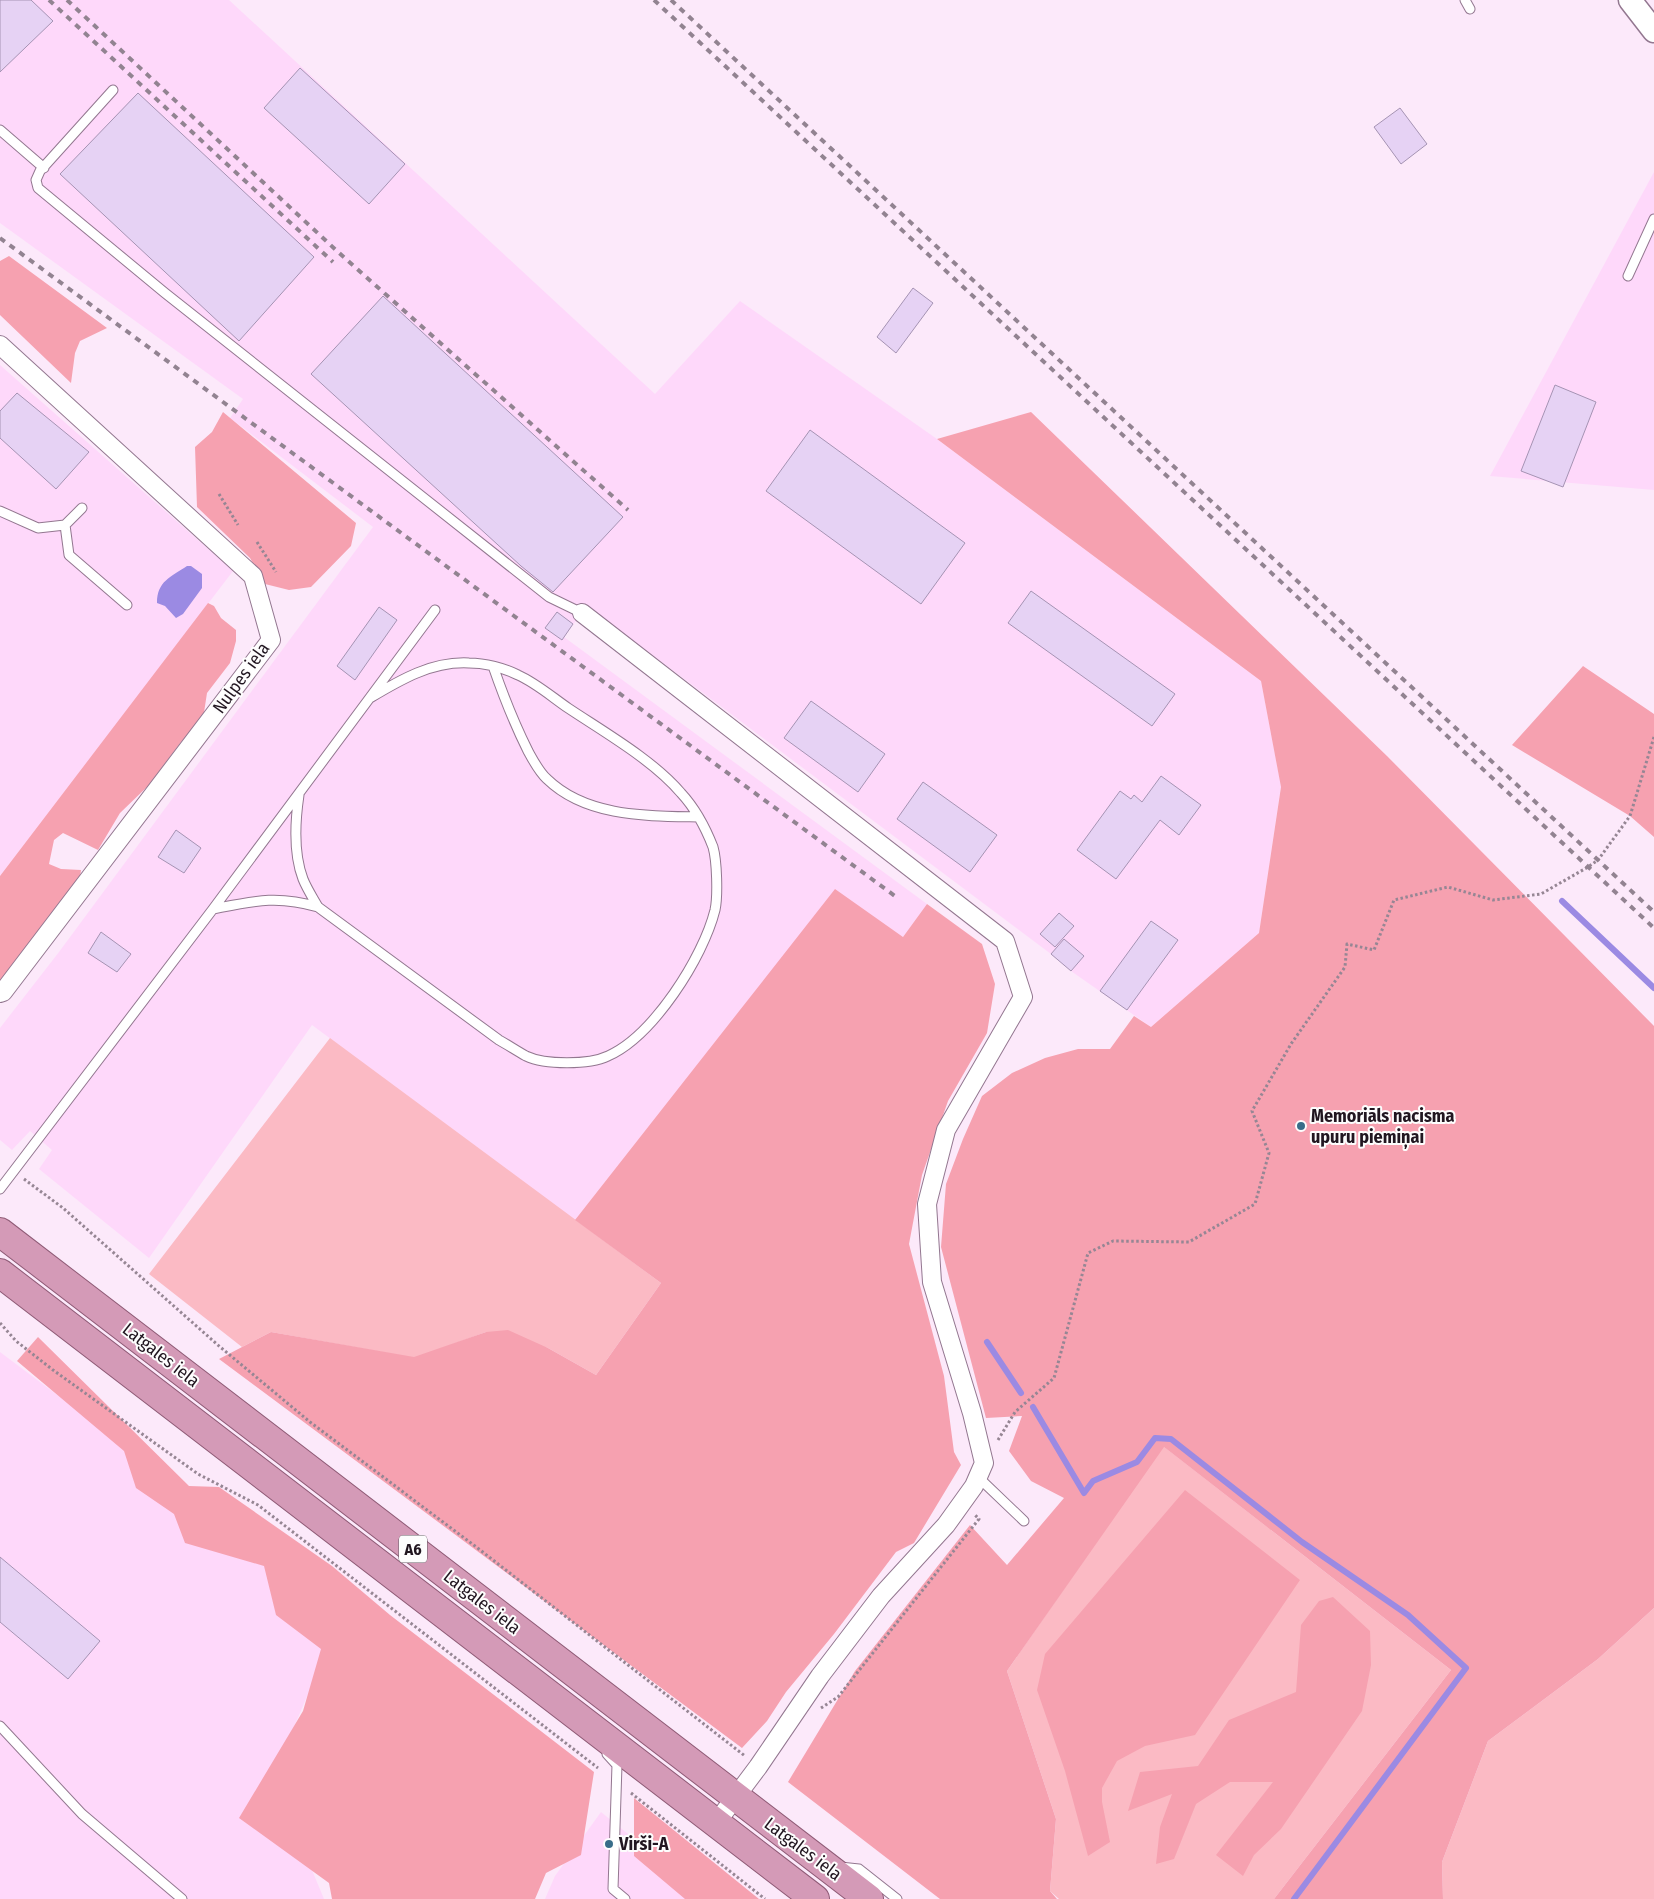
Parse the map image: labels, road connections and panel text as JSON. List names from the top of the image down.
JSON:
{
  "streets": {
    "highway": ["Latgales iela", "A6"],
    "street": ["Nulpes iela"]
  },
  "places": ["Memoriāls nacisma upuru piemiņai", "Virši-A"]
}
